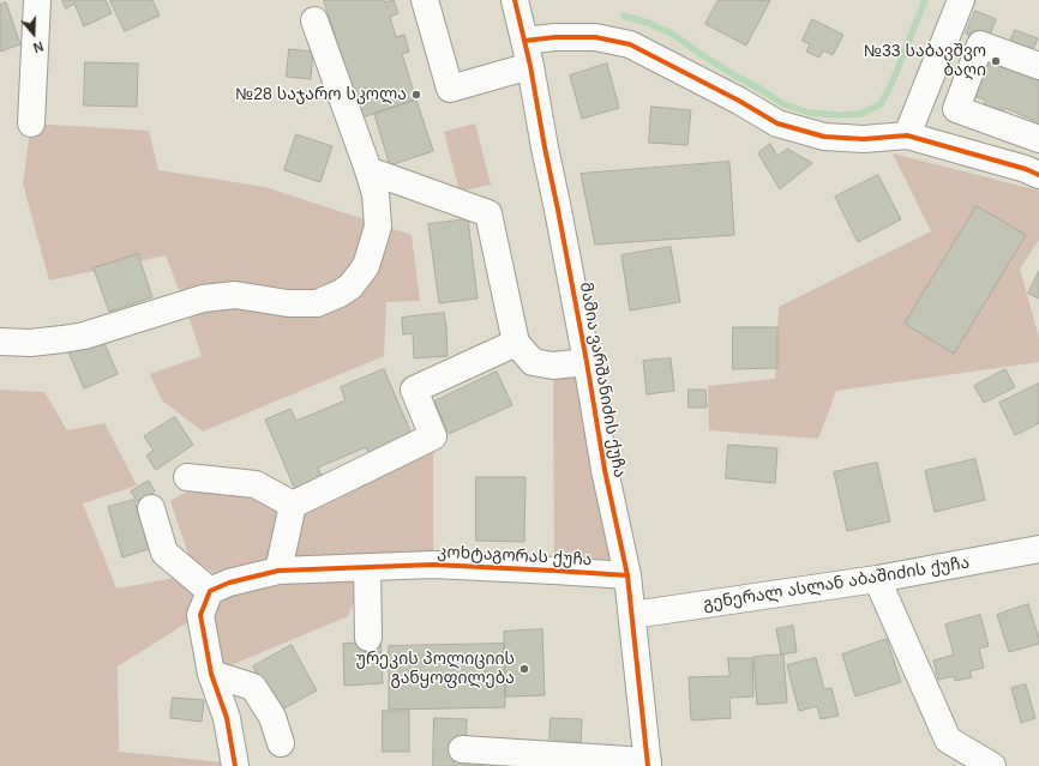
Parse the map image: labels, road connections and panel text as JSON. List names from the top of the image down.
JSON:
{
  "streets": {
    "street": ["მამია ვარშანიძის ქუჩა", "კოხტაგორას ქუჩა", "გენერალ ასლან აბაშიძის ქუჩა"]
  },
  "crossings": [
    ["მამია ვარშანიძის ქუჩა", "კოხტაგორას ქუჩა"],
    ["მამია ვარშანიძის ქუჩა", "გენერალ ასლან აბაშიძის ქუჩა"]
  ],
  "places": ["№33 საბავშვო ბაღი", "№28 საჯარო სკოლა", "ურეკის პოლიციის განყოფილება"],
  "north": "bottom"
}
